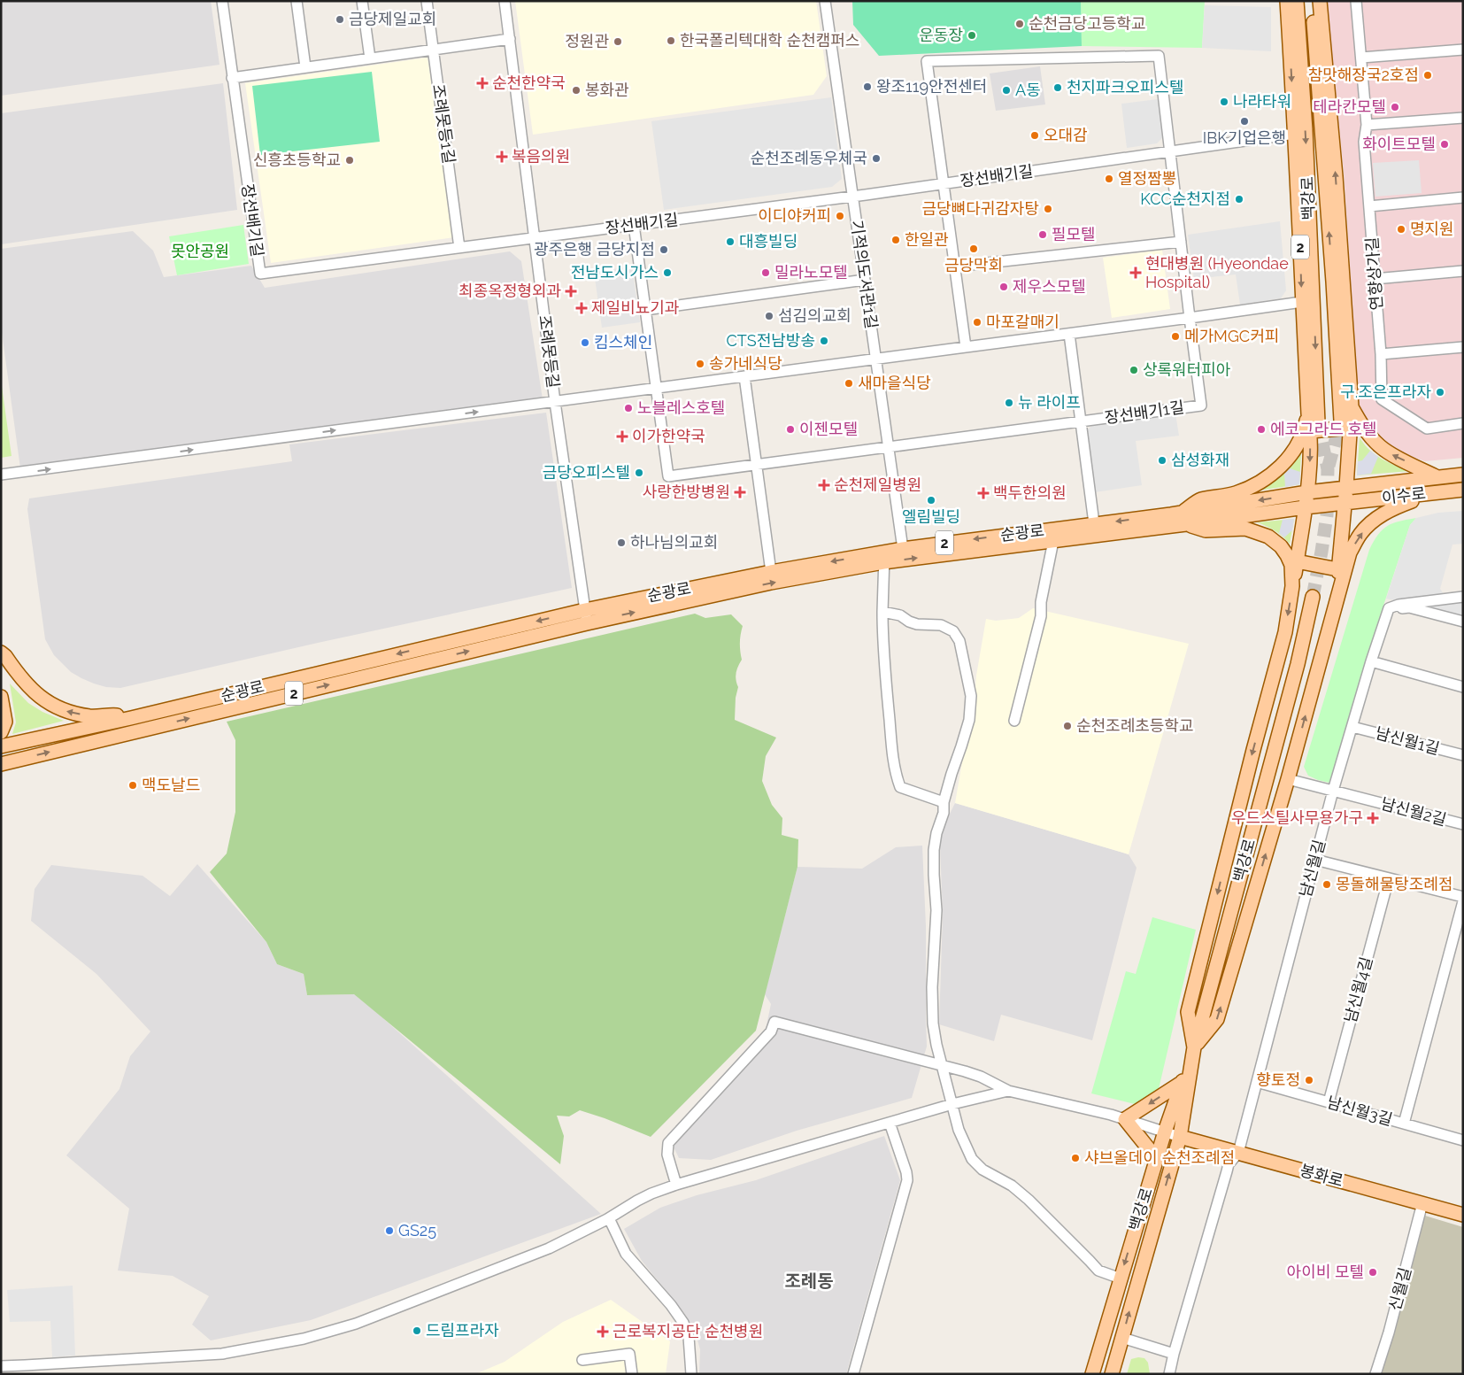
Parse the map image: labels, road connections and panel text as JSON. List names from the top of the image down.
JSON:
{
  "streets": {
    "main road": [
      "백강로",
      "2",
      "이수로",
      "순광로",
      "봉화로"
    ],
    "street": [
      "조례못등1길",
      "장선배기길",
      "연향상가길",
      "기적의도서관1길",
      "조례못등길",
      "장선배기1길",
      "남신월1길",
      "남신월2길",
      "남신월길",
      "남신월4길",
      "남신월3길",
      "신월길"
    ]
  },
  "crossings": [
    ["조례못등1길", "장선배기길"],
    ["장선배기길", "2"],
    ["장선배기길", "기적의도서관1길"],
    ["장선배기길", "조례못등길"],
    ["백강로", "2"],
    ["백강로", "봉화로"],
    ["2", "순광로"],
    ["기적의도서관1길", "장선배기1길"],
    ["기적의도서관1길", "순광로"],
    ["조례못등길", "순광로"],
    ["이수로", "순광로"],
    ["남신월1길", "남신월길"],
    ["남신월2길", "남신월길"],
    ["남신월길", "남신월3길"],
    ["남신월길", "봉화로"],
    ["남신월4길", "남신월3길"],
    ["봉화로", "신월길"]
  ],
  "districts": ["조례동"],
  "parks": ["못안공원"],
  "places": {
    "other": [
      "금당제일교회",
      "순천금당고등학교",
      "운동장",
      "한국폴리텍대학 순천캠퍼스",
      "정원관",
      "참맛해장국2호점",
      "왕조119안전센터",
      "천지파크오피스텔",
      "봉화관",
      "A동",
      "나라타워",
      "테라칸모텔",
      "IBK기업은행",
      "오대감",
      "화이트모텔",
      "순천조례동우체국",
      "신흥초등학교",
      "열정짬뽕",
      "KCC순천지점",
      "금당뼈다귀감자탕",
      "이디야커피",
      "명지원",
      "필모텔",
      "한일관",
      "대흥빌딩",
      "금당막회",
      "광주은행 금당지점",
      "전남도시가스",
      "밀라노모텔",
      "제우스모텔",
      "섬김의교회",
      "마포갈매기",
      "메가MGC커피",
      "CTS전남방송",
      "킴스체인",
      "송가네식당",
      "상록워터피아",
      "새마을식당",
      "구.조은프라자",
      "뉴 라이프",
      "노블레스호텔",
      "이젠모텔",
      "에코그라드 호텔",
      "삼성화재",
      "금당오피스텔",
      "엘림빌딩",
      "하나님의교회",
      "순천조례초등학교",
      "맥도날드",
      "몽돌해물탕조례점",
      "향토정",
      "샤브올데이 순천조례점",
      "GS25",
      "아이비 모텔",
      "드림프라자"
    ],
    "health": [
      "순천한약국",
      "복음의원",
      "현대병원 (Hyeondae Hospital)",
      "최종옥정형외과",
      "제일비뇨기과",
      "이가한약국",
      "순천제일병원",
      "사랑한방병원",
      "백두한의원",
      "우드스틸사무용가구",
      "근로복지공단 순천병원"
    ]
  }
}
